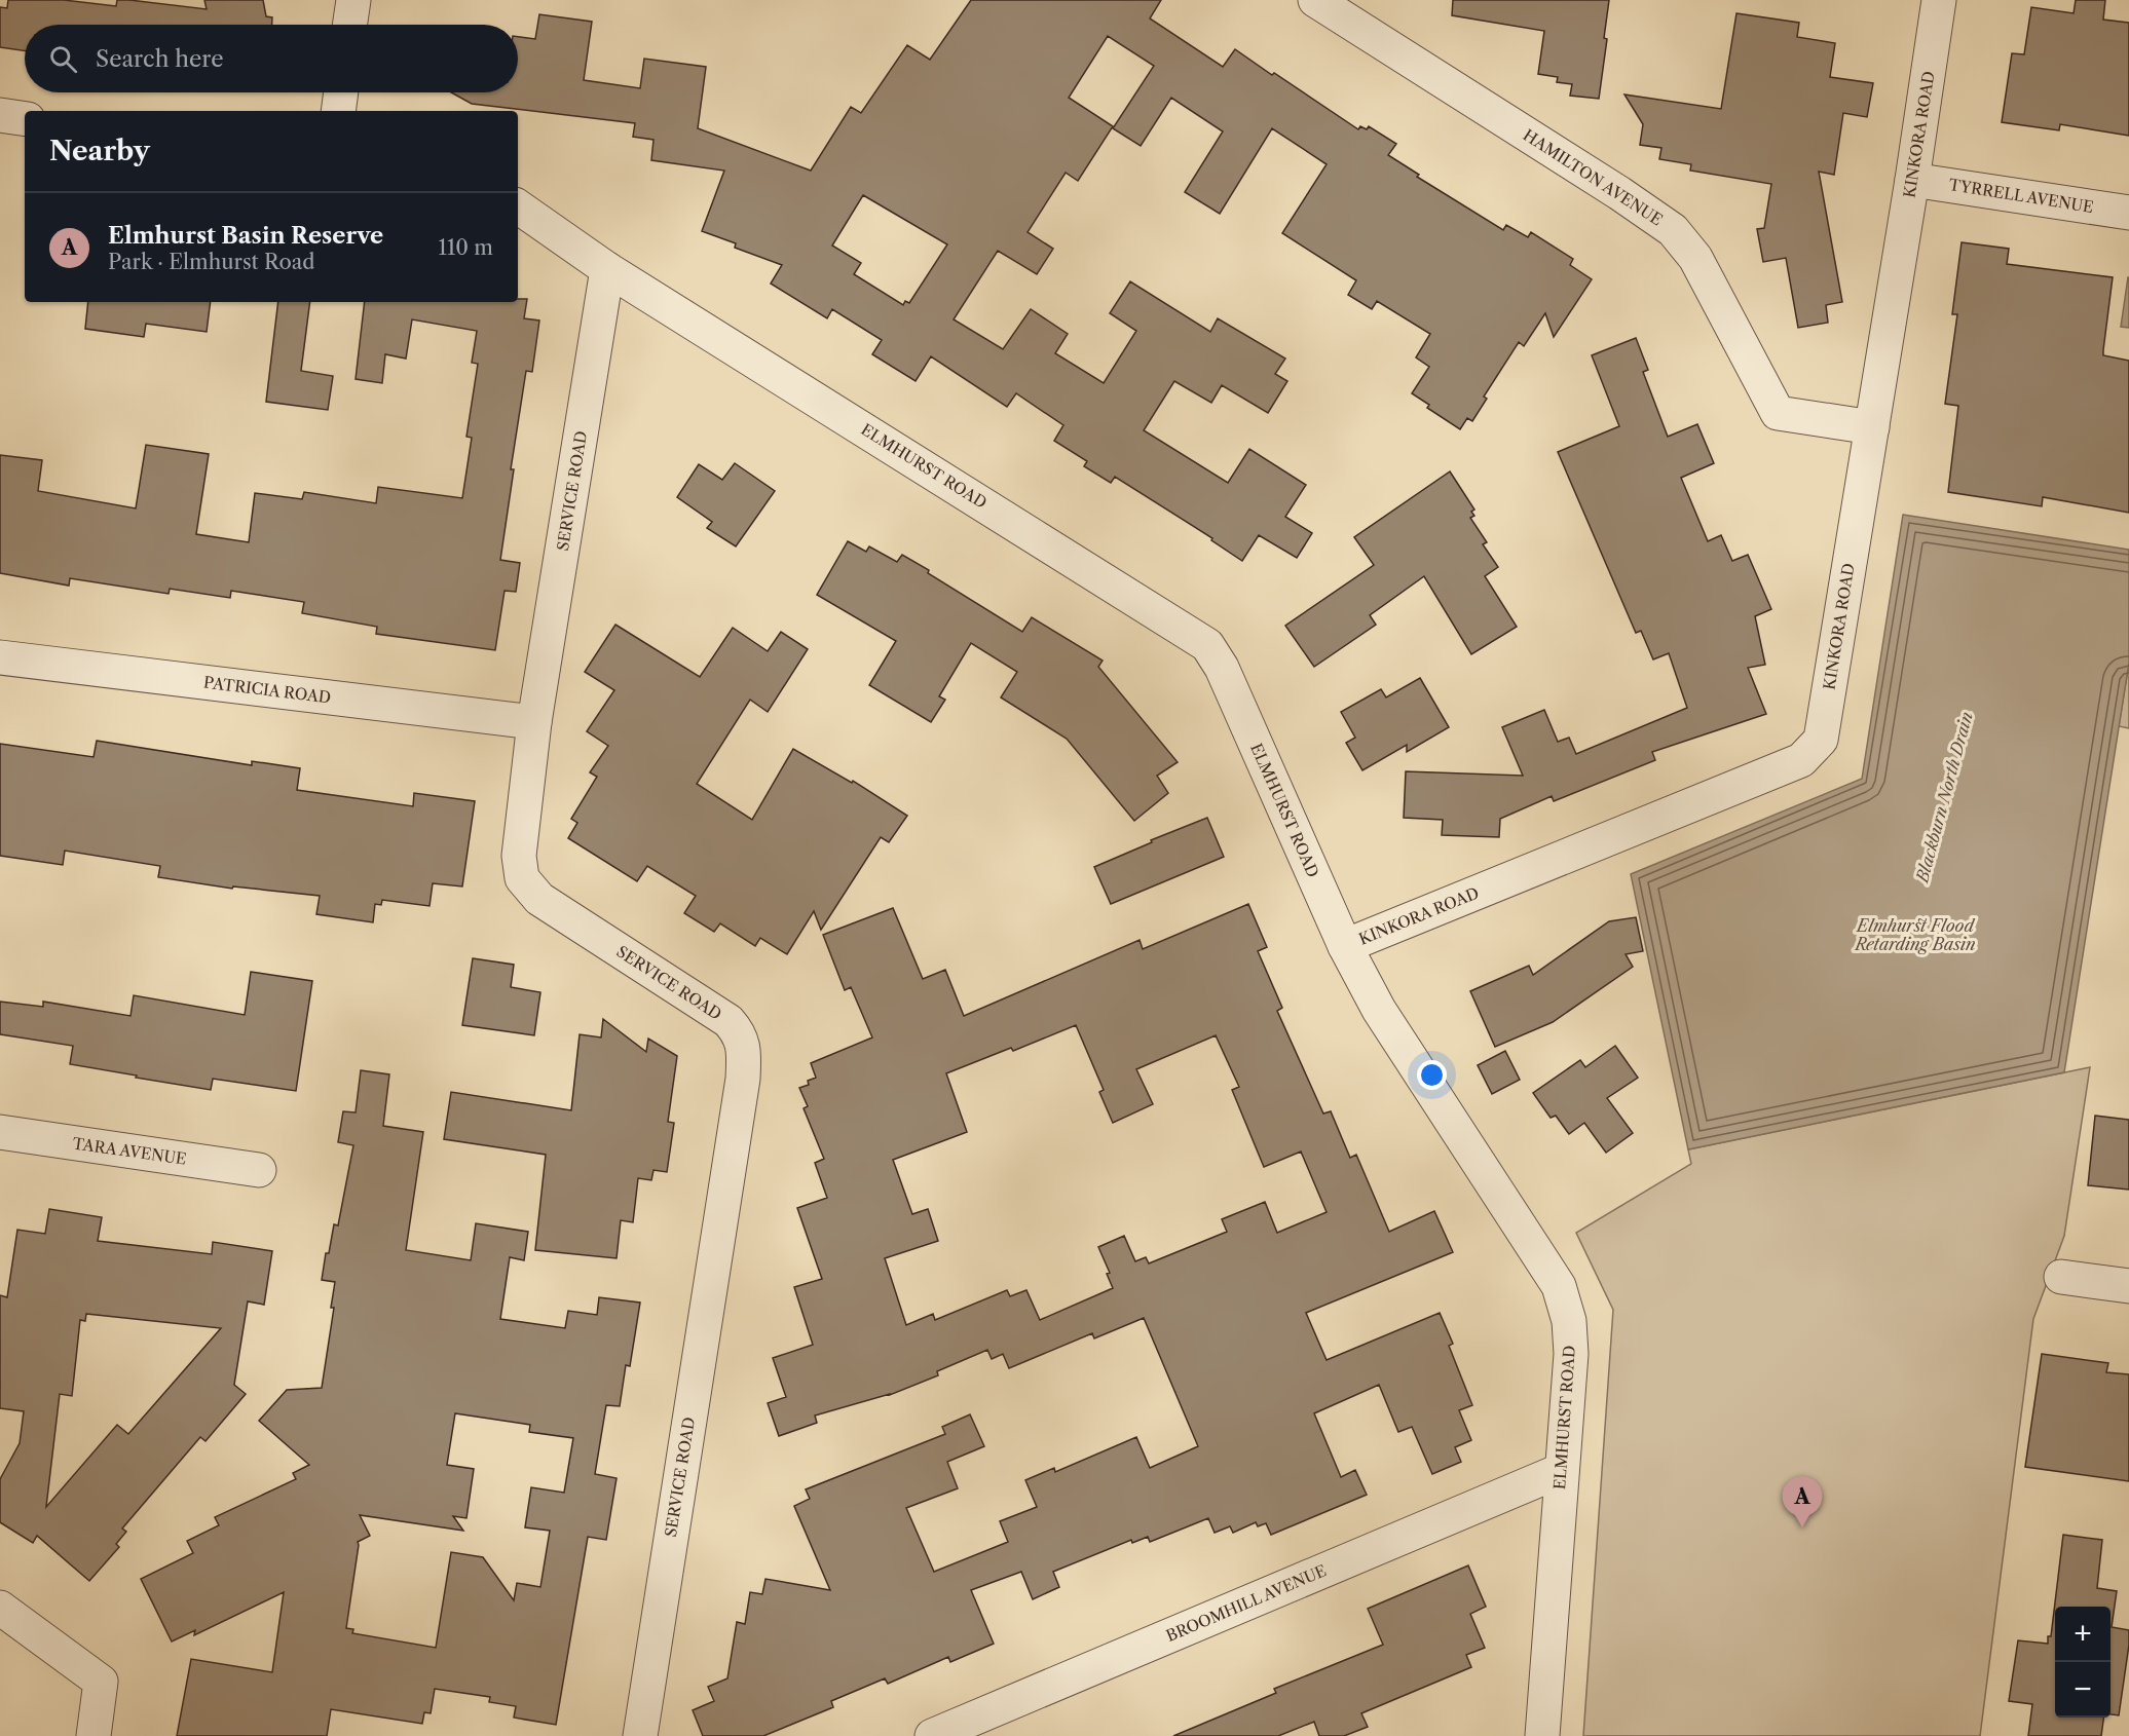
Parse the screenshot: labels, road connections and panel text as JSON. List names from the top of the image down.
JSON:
{
  "streets": {
    "street": [
      "KINKORA ROAD",
      "HAMILTON AVENUE",
      "TYRRELL AVENUE",
      "ELMHURST ROAD",
      "SERVICE ROAD",
      "PATRICIA ROAD",
      "TARA AVENUE",
      "BROOMHILL AVENUE"
    ]
  },
  "crossings": [
    ["KINKORA ROAD", "HAMILTON AVENUE"],
    ["KINKORA ROAD", "TYRRELL AVENUE"],
    ["KINKORA ROAD", "ELMHURST ROAD"],
    ["ELMHURST ROAD", "SERVICE ROAD"],
    ["ELMHURST ROAD", "BROOMHILL AVENUE"],
    ["SERVICE ROAD", "PATRICIA ROAD"]
  ],
  "water": ["Blackburn North Drain", "Elmhurst Flood Retarding Basin"],
  "page": {
    "search": "Search here",
    "heading": "Nearby",
    "list": [
      {
        "mark": "A",
        "name": "Elmhurst Basin Reserve",
        "note": "Park · Elmhurst Road",
        "value": "110 m"
      }
    ],
    "pins": "A",
    "map_buttons": ["+", "−"]
  }
}
